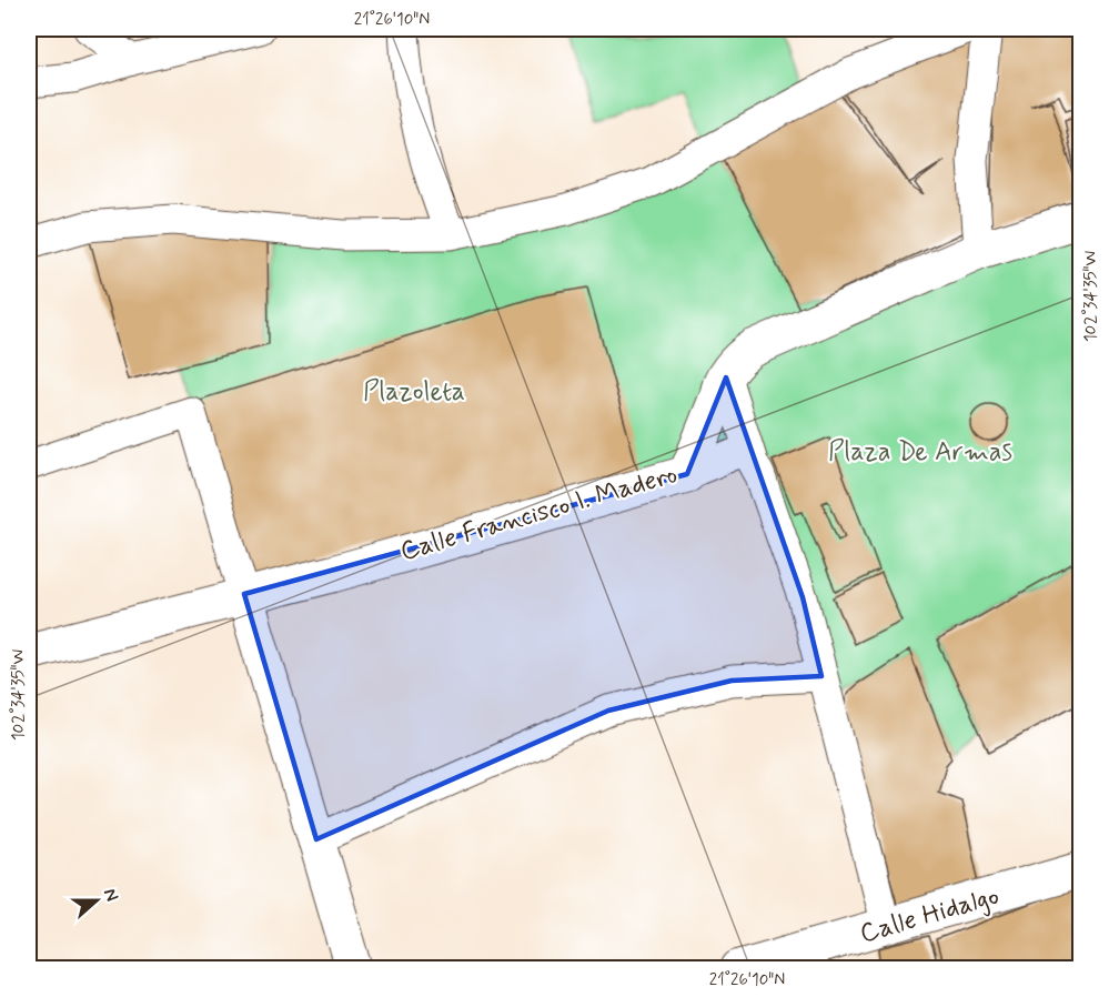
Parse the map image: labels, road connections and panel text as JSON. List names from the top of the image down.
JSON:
{
  "streets": {
    "main road": ["Calle Francisco I. Madero", "Calle Hidalgo"]
  },
  "parks": ["Plazoleta", "Plaza De Armas"],
  "north": "right",
  "coordinates": ["21°26'10\"N", "102°34'35\"W"]
}
